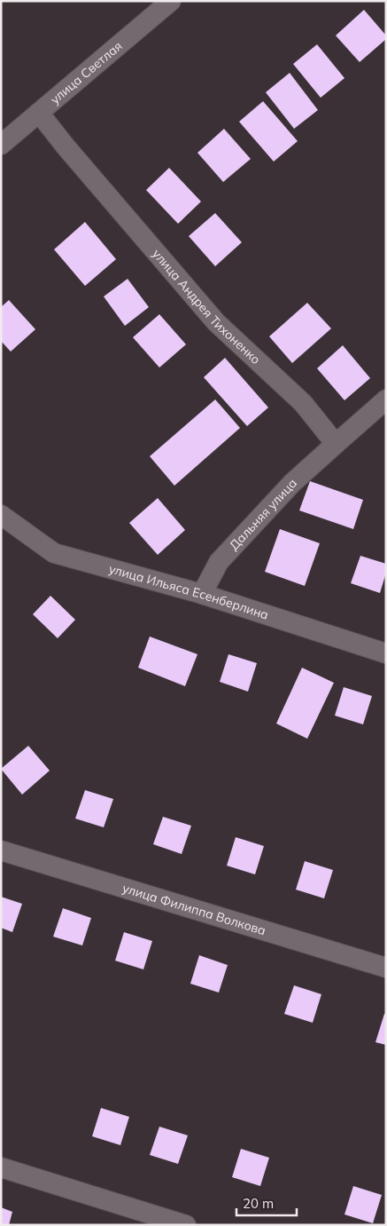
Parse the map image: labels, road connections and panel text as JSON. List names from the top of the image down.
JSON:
{
  "streets": {
    "street": [
      "улица Светлая",
      "улица Андрея Тихоненко",
      "Дальняя улица",
      "улица Ильяса Есенберлина",
      "улица Филиппа Волкова"
    ]
  },
  "crossings": [
    ["улица Светлая", "улица Андрея Тихоненко"],
    ["улица Андрея Тихоненко", "Дальняя улица"],
    ["Дальняя улица", "улица Ильяса Есенберлина"]
  ],
  "scale_bar": "20 m"
}
